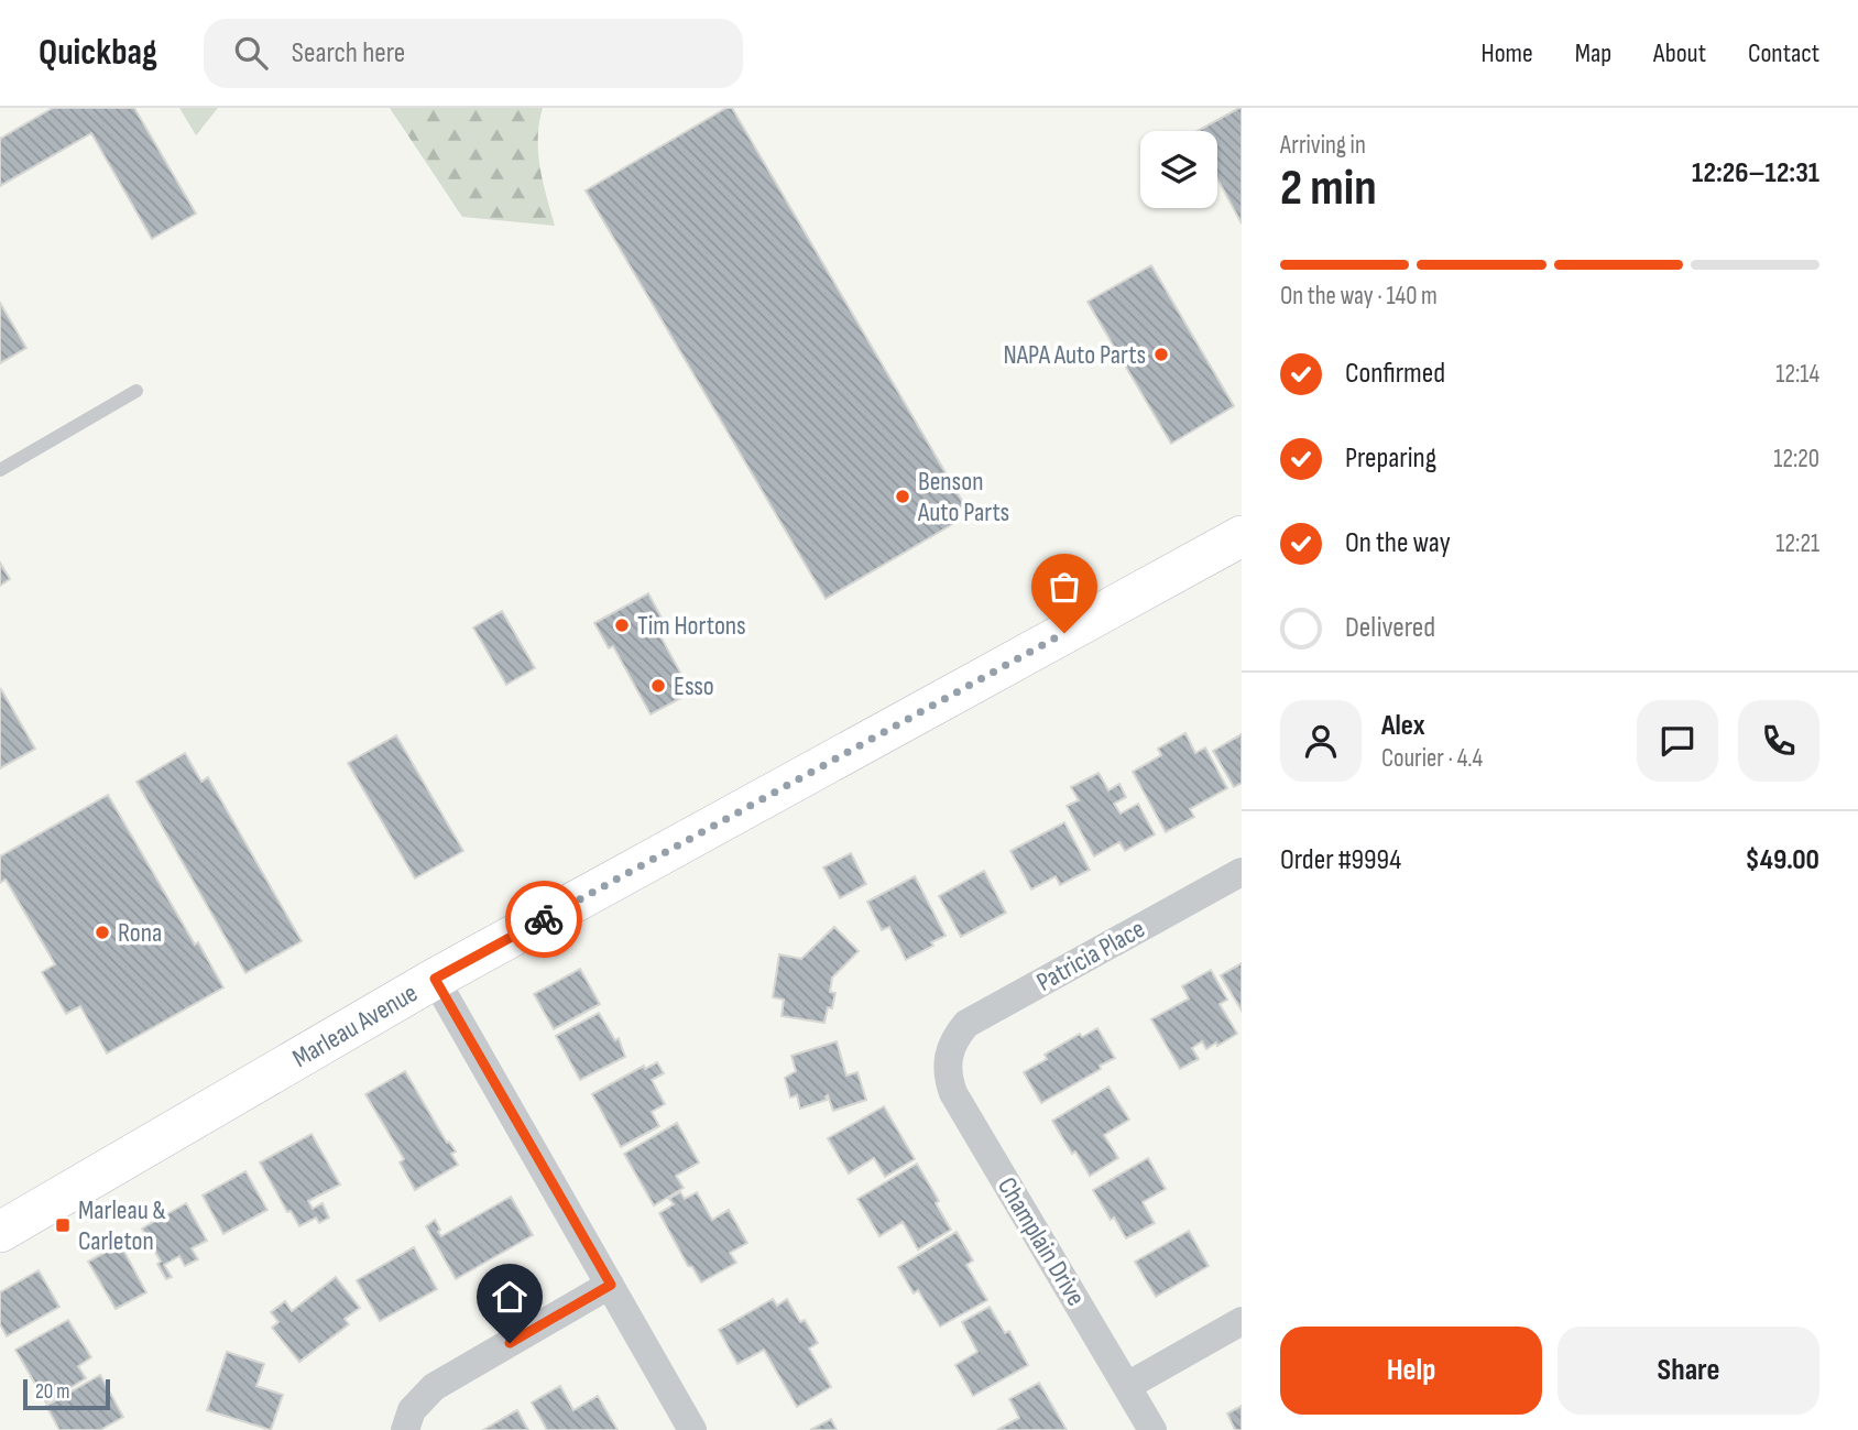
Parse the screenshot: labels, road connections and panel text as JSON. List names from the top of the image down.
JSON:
{
  "streets": {
    "main road": ["Marleau Avenue"],
    "street": ["Patricia Place", "Champlain Drive"]
  },
  "crossings": [
    ["Patricia Place", "Champlain Drive"]
  ],
  "places": {
    "other": [
      "NAPA Auto Parts",
      "Benson Auto Parts",
      "Tim Hortons",
      "Esso",
      "Rona"
    ],
    "transit": ["Marleau & Carleton"]
  },
  "scale_bar": "20 m",
  "page": {
    "header": "Quickbag",
    "search": "Search here",
    "nav": [
      "Home",
      "Map",
      "About",
      "Contact"
    ],
    "heading": ["2 min", "Arriving in", "12:26–12:31"],
    "panel": [
      "Alex",
      "Courier · 4.4",
      "Order #9994",
      "$49.00"
    ],
    "bar": "On the way · 140 m",
    "list": [
      ["Confirmed", "12:14"],
      ["Preparing", "12:20"],
      ["On the way", "12:21"],
      "Delivered"
    ],
    "buttons": ["Help", "Share"],
    "scale": "20 m"
  }
}
